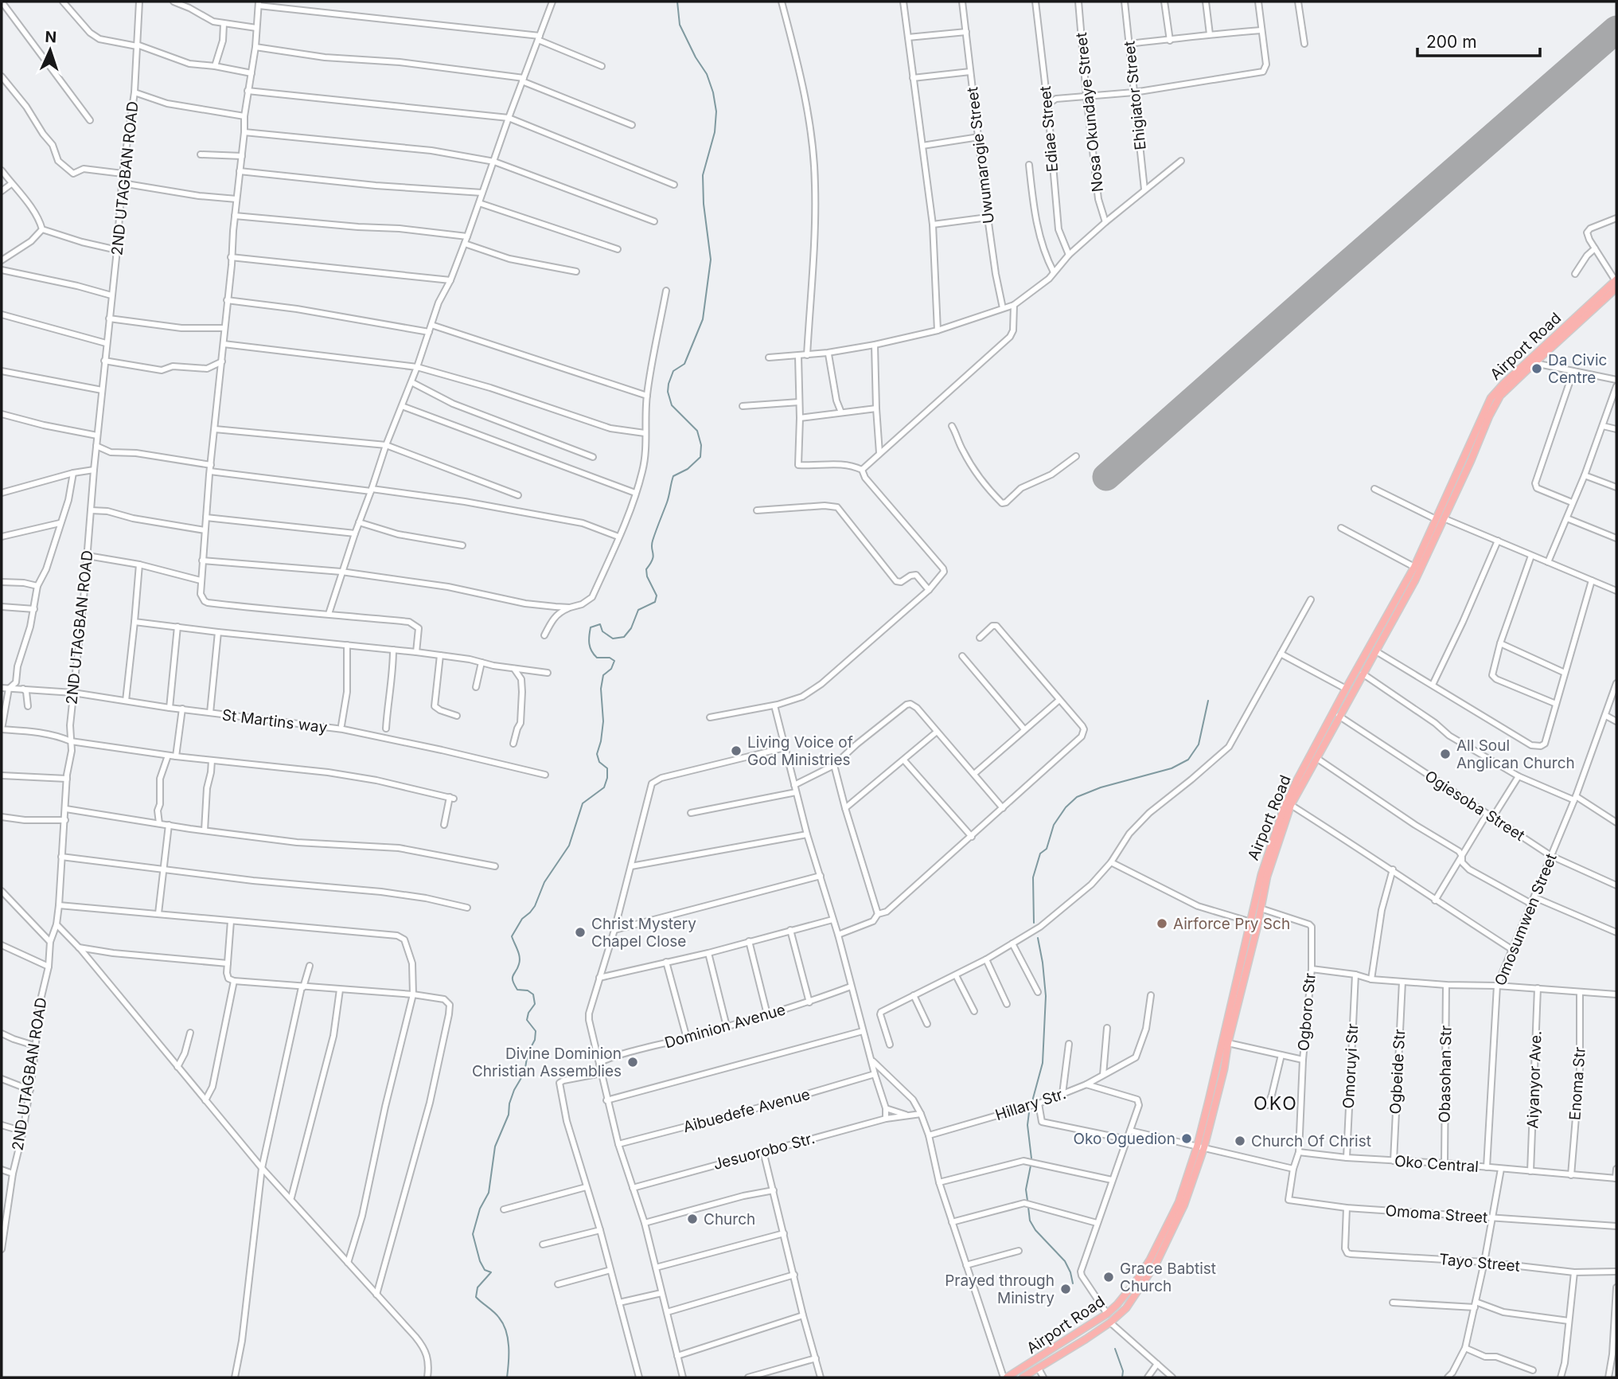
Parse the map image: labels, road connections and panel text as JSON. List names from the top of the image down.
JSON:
{
  "streets": {
    "main road": ["Airport Road"],
    "street": [
      "Ehigiator Street",
      "Nosa Okundaye Street",
      "Ediae Street",
      "Uwumarogie Street",
      "2ND UTAGBAN ROAD",
      "St Martins way",
      "Ogiesoba Street",
      "Omosumwen Street",
      "Ogboro Str",
      "Dominion Avenue",
      "Omoruyi Str",
      "Ogbeide Str",
      "Obasohan Str",
      "Aiyanyor Ave.",
      "Enoma Str",
      "Hillary Str.",
      "Aibuedefe Avenue",
      "Jesuorobo Str.",
      "Oko Central",
      "Omoma Street",
      "Tayo Street"
    ]
  },
  "crossings": [
    ["2ND UTAGBAN ROAD", "St Martins way"],
    ["Airport Road", "Ogiesoba Street"],
    ["Airport Road", "Ogboro Str"],
    ["Ogiesoba Street", "Omosumwen Street"],
    ["Omosumwen Street", "Oko Central"],
    ["Ogboro Str", "Oko Central"],
    ["Omoruyi Str", "Oko Central"],
    ["Ogbeide Str", "Oko Central"],
    ["Obasohan Str", "Oko Central"],
    ["Aiyanyor Ave.", "Oko Central"],
    ["Enoma Str", "Oko Central"],
    ["Omoma Street", "Tayo Street"]
  ],
  "districts": ["OKO"],
  "places": [
    "Da Civic Centre",
    "Living Voice of God Ministries",
    "All Soul Anglican Church",
    "Airforce Pry Sch",
    "Christ Mystery Chapel Close",
    "Divine Dominion Christian Assemblies",
    "Oko Oguedion",
    "Church Of Christ",
    "Church",
    "Grace Babtist Church",
    "Prayed through Ministry"
  ],
  "scale_bar": "200 m",
  "north": "top"
}
